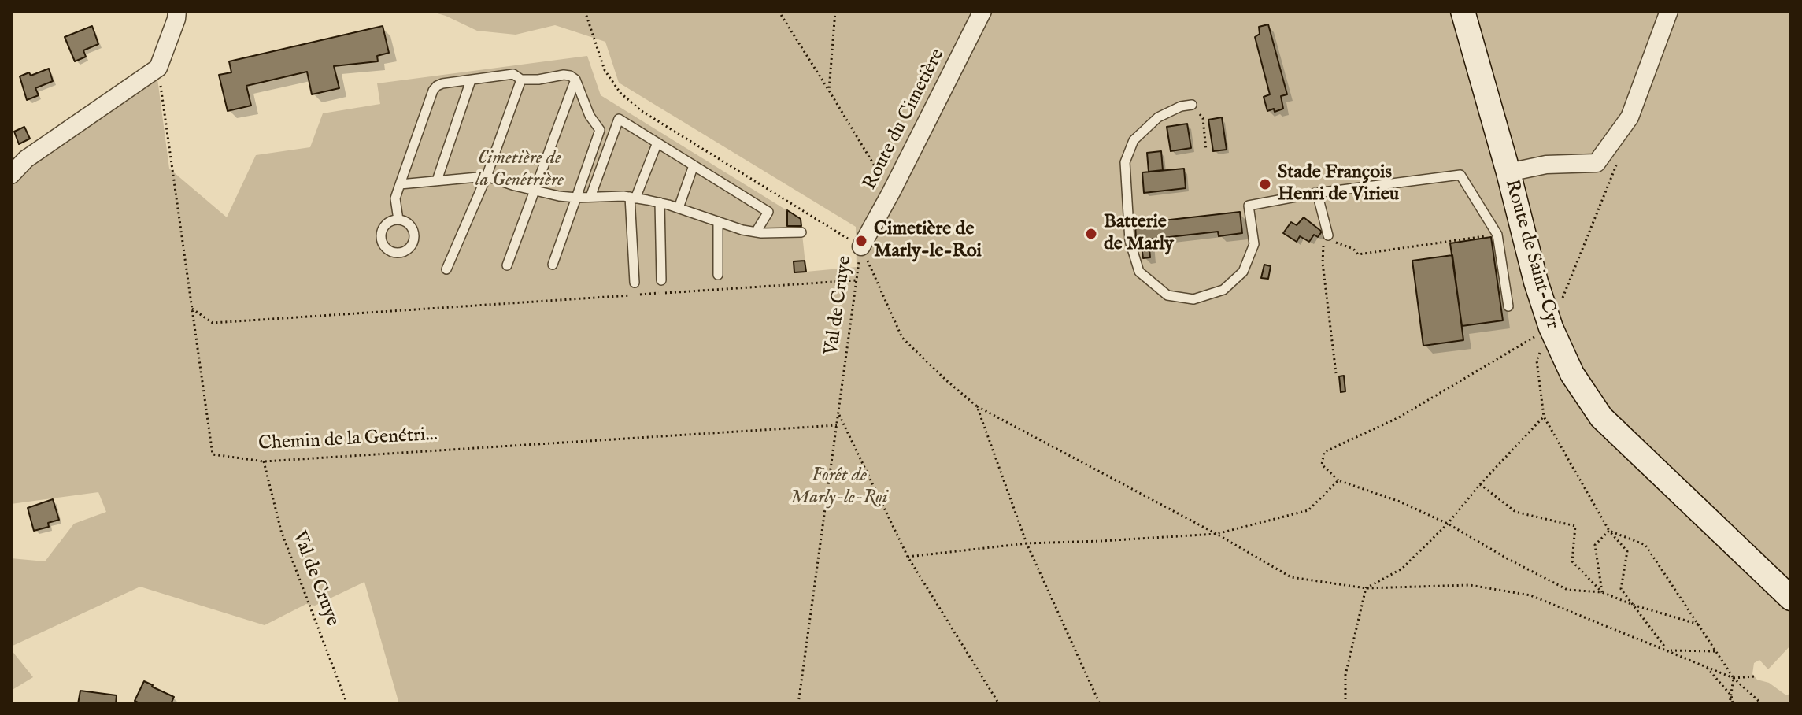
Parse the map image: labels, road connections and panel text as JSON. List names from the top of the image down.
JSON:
{
  "streets": {
    "main road": ["Route de Saint-Cyr"],
    "street": ["Route du Cimetière"],
    "path": ["Val de Cruye", "Chemin de la Genétri..."]
  },
  "crossings": [
    ["Route du Cimetière", "Val de Cruye"],
    ["Val de Cruye", "Chemin de la Genétri..."]
  ],
  "parks": ["Cimetière de la Genêtrière", "Forêt de Marly-le-Roi"],
  "places": ["Stade François Henri de Virieu", "Batterie de Marly", "Cimetière de Marly-le-Roi"]
}
